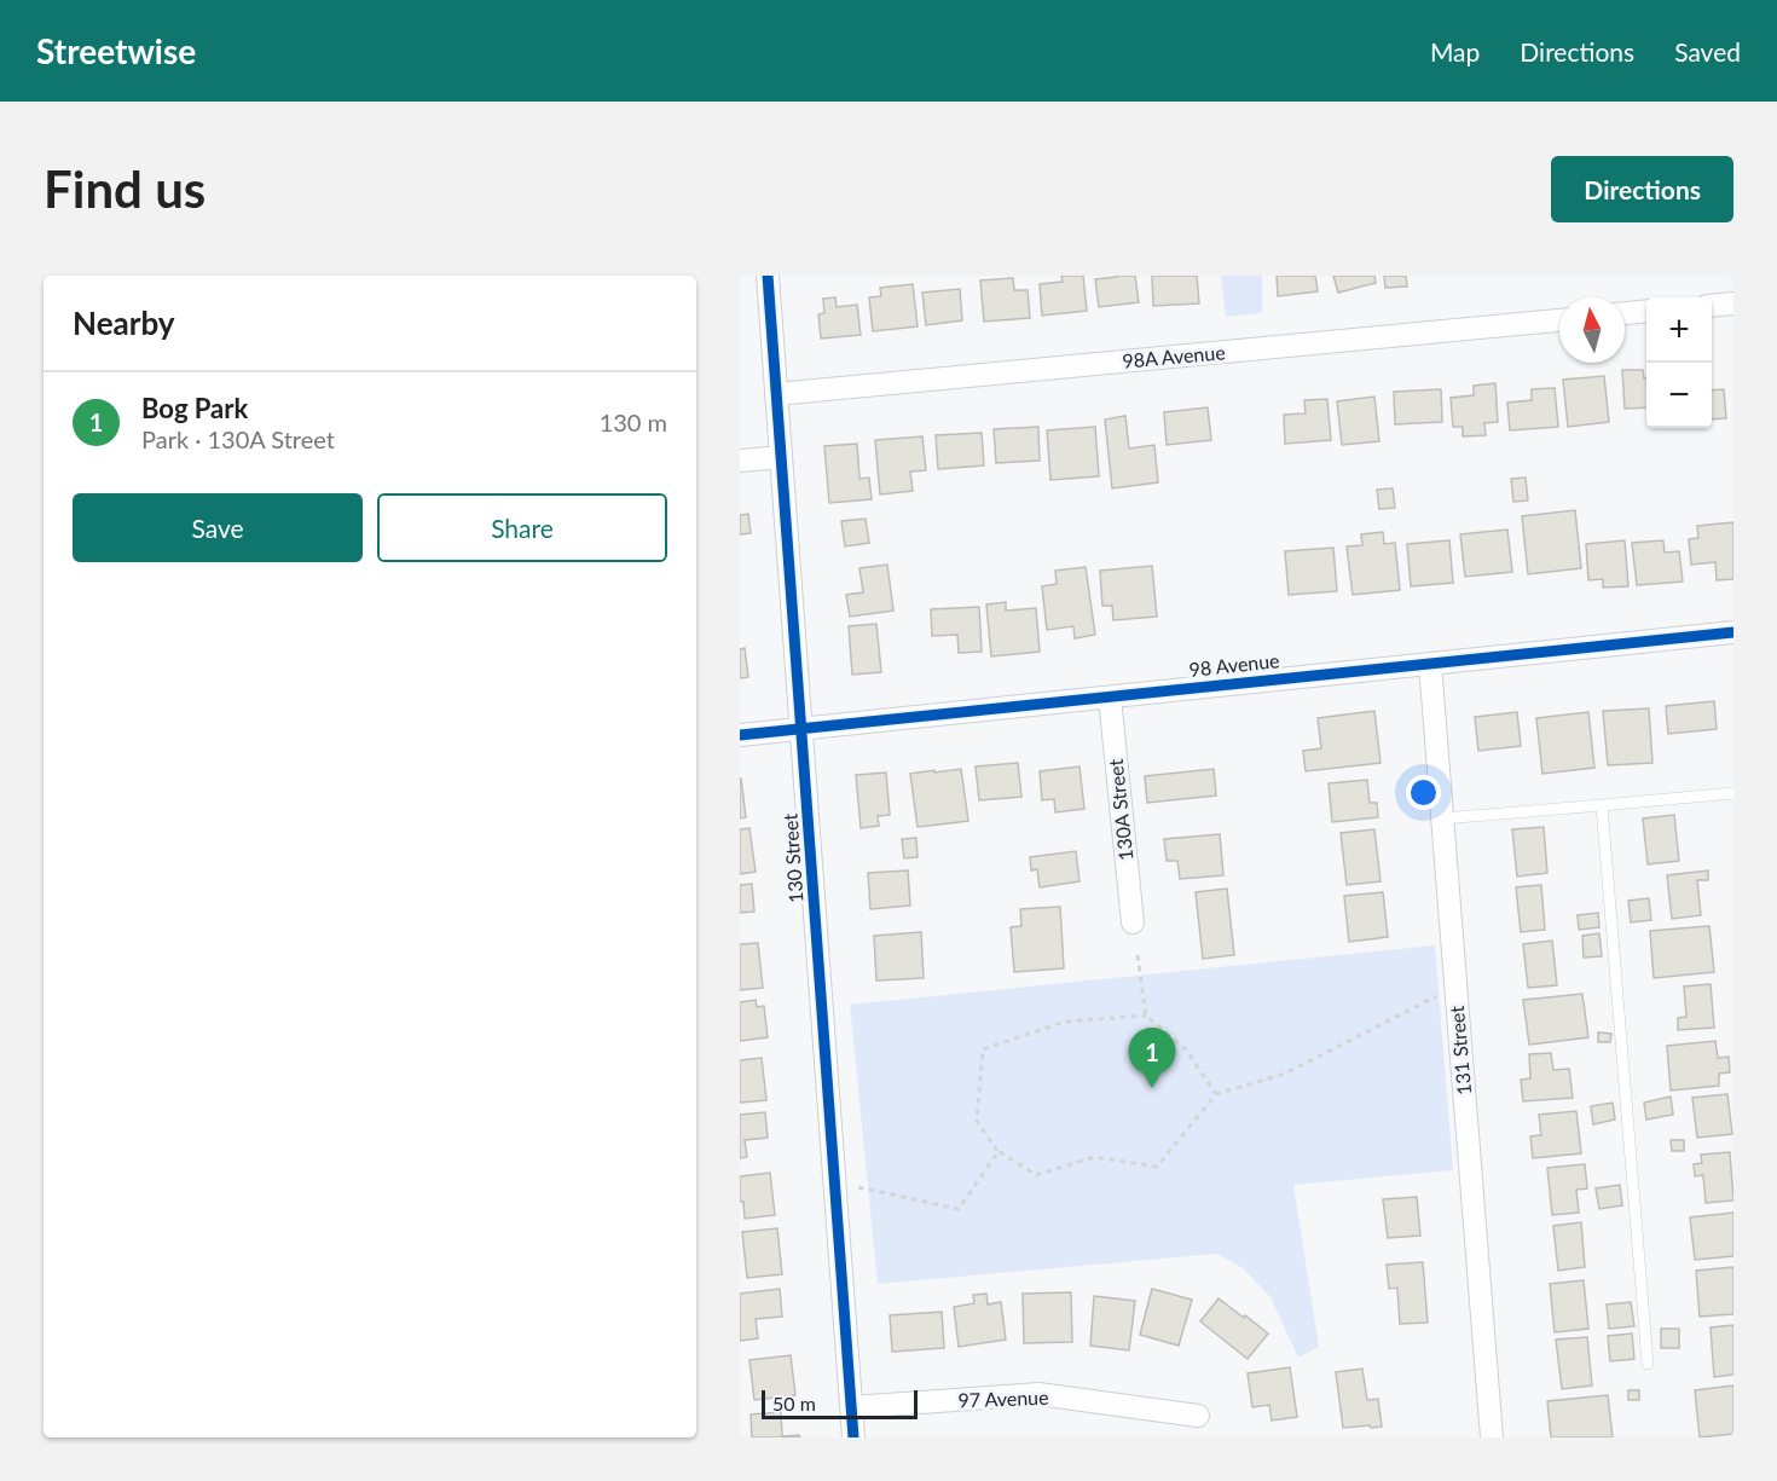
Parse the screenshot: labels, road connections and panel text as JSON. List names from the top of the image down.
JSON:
{
  "streets": {
    "street": [
      "98A Avenue",
      "98 Avenue",
      "130A Street",
      "130 Street",
      "131 Street",
      "97 Avenue"
    ]
  },
  "crossings": [
    ["98A Avenue", "130 Street"],
    ["98 Avenue", "130A Street"],
    ["98 Avenue", "130 Street"],
    ["98 Avenue", "131 Street"],
    ["130 Street", "97 Avenue"]
  ],
  "scale_bar": "50 m",
  "north": "top",
  "page": {
    "header": "Streetwise",
    "nav": ["Map", "Directions", "Saved"],
    "buttons": [
      "Directions",
      ["Save", "Share"]
    ],
    "title": "Find us",
    "heading": "Nearby",
    "map_buttons": ["+", "−"],
    "list": [
      {
        "mark": "1",
        "name": "Bog Park",
        "note": "Park · 130A Street",
        "value": "130 m"
      }
    ],
    "pins": "1",
    "scale": "50 m"
  }
}
